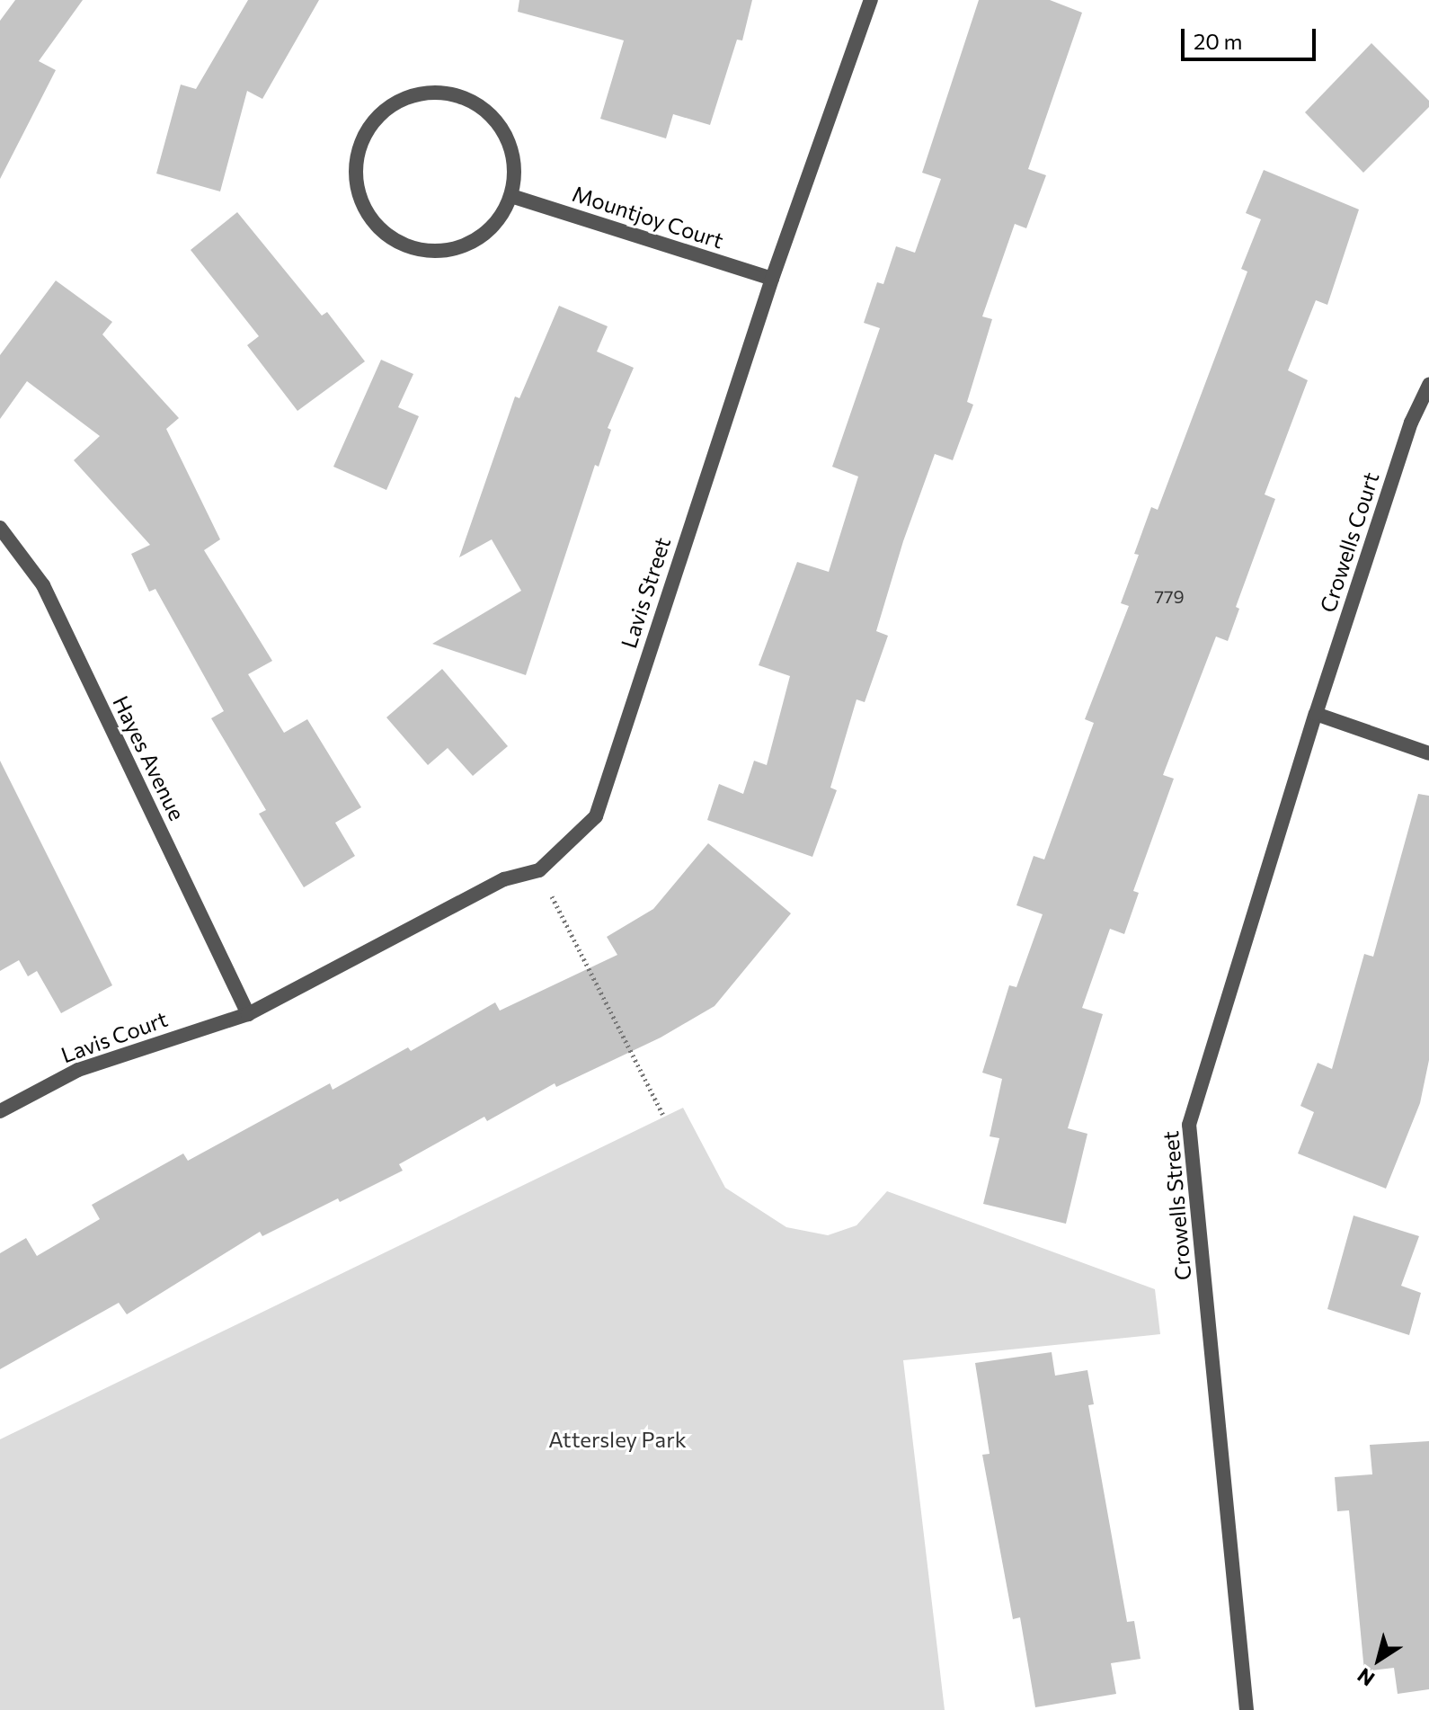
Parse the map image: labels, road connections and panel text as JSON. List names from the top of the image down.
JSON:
{
  "streets": {
    "street": [
      "Mountjoy Court",
      "Crowells Court",
      "Lavis Street",
      "Hayes Avenue",
      "Lavis Court",
      "Crowells Street"
    ]
  },
  "crossings": [
    ["Mountjoy Court", "Lavis Street"],
    ["Crowells Court", "Crowells Street"],
    ["Lavis Street", "Hayes Avenue"],
    ["Lavis Street", "Lavis Court"],
    ["Hayes Avenue", "Lavis Court"]
  ],
  "parks": ["Attersley Park"],
  "house_numbers": ["779"],
  "scale_bar": "20 m",
  "north": "bottom left"
}
